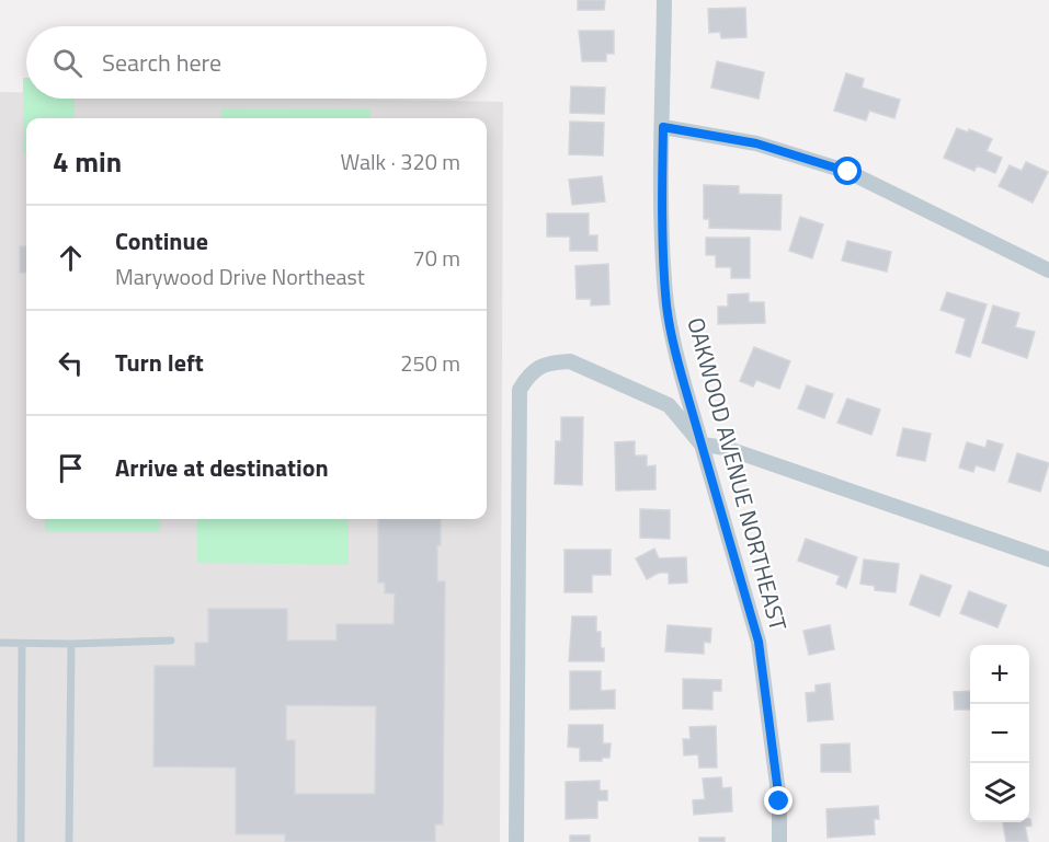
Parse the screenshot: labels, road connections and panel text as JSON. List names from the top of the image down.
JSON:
{
  "streets": {
    "street": ["OAKWOOD AVENUE NORTHEAST"]
  },
  "page": {
    "search": "Search here",
    "heading": ["4 min", "Walk · 320 m"],
    "list": [
      ["Continue", "Marywood Drive Northeast", "70 m"],
      ["Turn left", "250 m"],
      "Arrive at destination"
    ],
    "map_buttons": ["+", "−"]
  }
}
